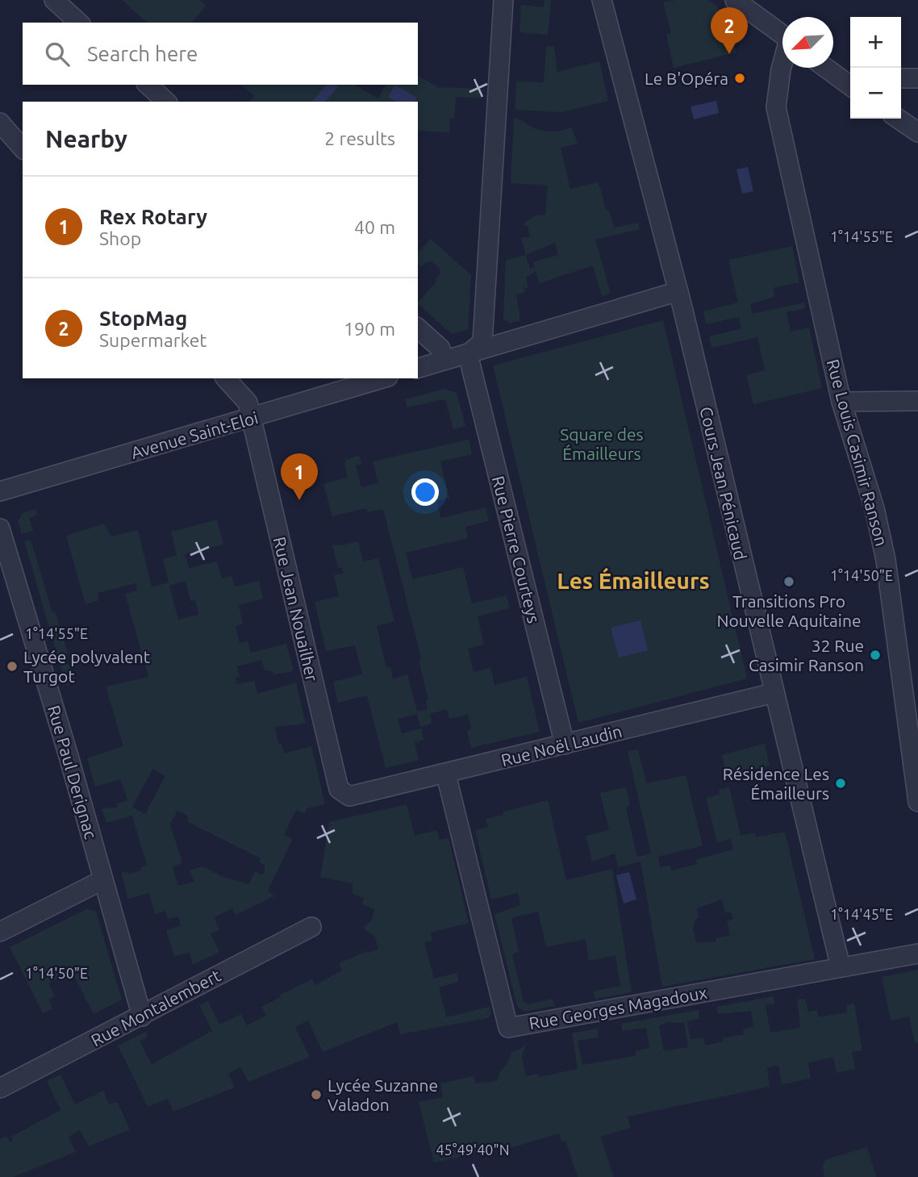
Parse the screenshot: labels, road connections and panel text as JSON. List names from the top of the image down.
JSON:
{
  "streets": {
    "street": [
      "Avenue Saint-Eloi",
      "Rue Louis Casimir Ranson",
      "Cours Jean Pénicaud",
      "Rue Pierre Courteys",
      "Rue Jean Nouailher",
      "Rue Noël Laudin",
      "Rue Paul Derignac",
      "Rue Montalembert",
      "Rue Georges Magadoux"
    ]
  },
  "crossings": [
    ["Avenue Saint-Eloi", "Rue Jean Nouailher"],
    ["Cours Jean Pénicaud", "Rue Noël Laudin"],
    ["Cours Jean Pénicaud", "Rue Georges Magadoux"],
    ["Rue Pierre Courteys", "Rue Noël Laudin"],
    ["Rue Jean Nouailher", "Rue Noël Laudin"],
    ["Rue Noël Laudin", "Rue Georges Magadoux"],
    ["Rue Paul Derignac", "Rue Montalembert"]
  ],
  "districts": ["Les Émailleurs"],
  "parks": ["Square des Émailleurs"],
  "places": [
    "Le B'Opéra",
    "Transitions Pro Nouvelle Aquitaine",
    "32 Rue Casimir Ranson",
    "Lycée polyvalent Turgot",
    "Résidence Les Émailleurs",
    "Lycée Suzanne Valadon"
  ],
  "north": "bottom left",
  "page": {
    "pins": ["2", "1"],
    "map_buttons": ["+", "−"],
    "search": "Search here",
    "heading": ["Nearby", "2 results"],
    "list": [
      {
        "mark": "1",
        "name": "Rex Rotary",
        "note": "Shop",
        "value": "40 m"
      },
      {
        "mark": "2",
        "name": "StopMag",
        "note": "Supermarket",
        "value": "190 m"
      }
    ]
  },
  "coordinates": [
    "1°14'55\"E",
    "1°14'50\"E",
    "1°14'45\"E",
    "45°49'40\"N"
  ]
}
